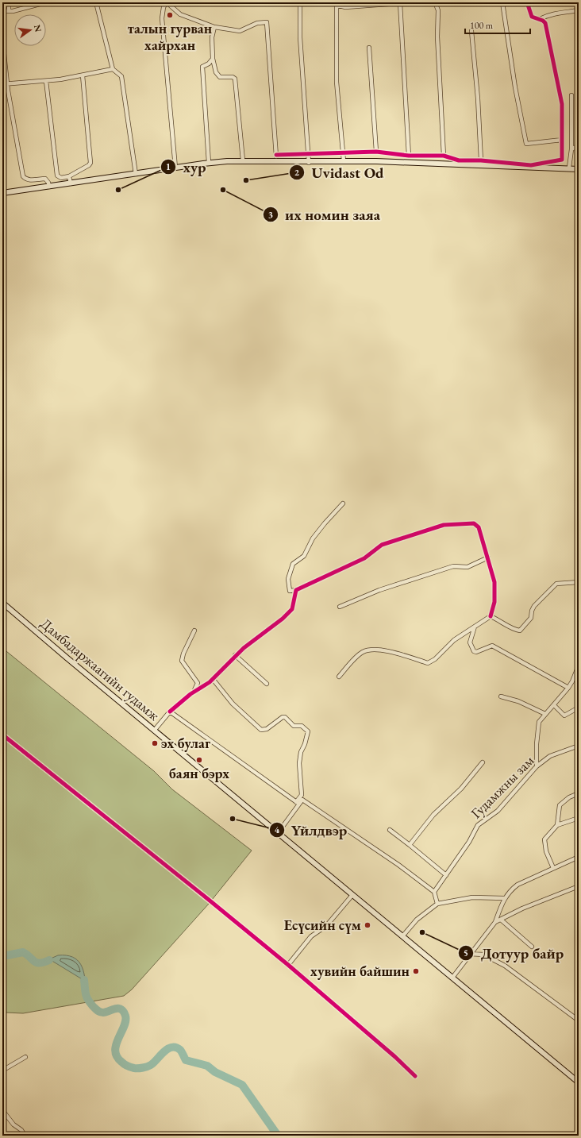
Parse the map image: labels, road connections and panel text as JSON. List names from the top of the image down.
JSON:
{
  "streets": {
    "main road": ["Дамбадаржаагийн гудамж"],
    "street": ["Гудамжны зам"]
  },
  "places": [
    "талын гурван хайрхан",
    "Uvidast Od",
    "хур",
    "их номин заяа",
    "эх булаг",
    "баян бэрх",
    "Үйлдвэр",
    "Есүсийн сүм",
    "Дотуур байр",
    "хувийн байшин"
  ],
  "scale_bar": "100 m",
  "north": "right"
}
